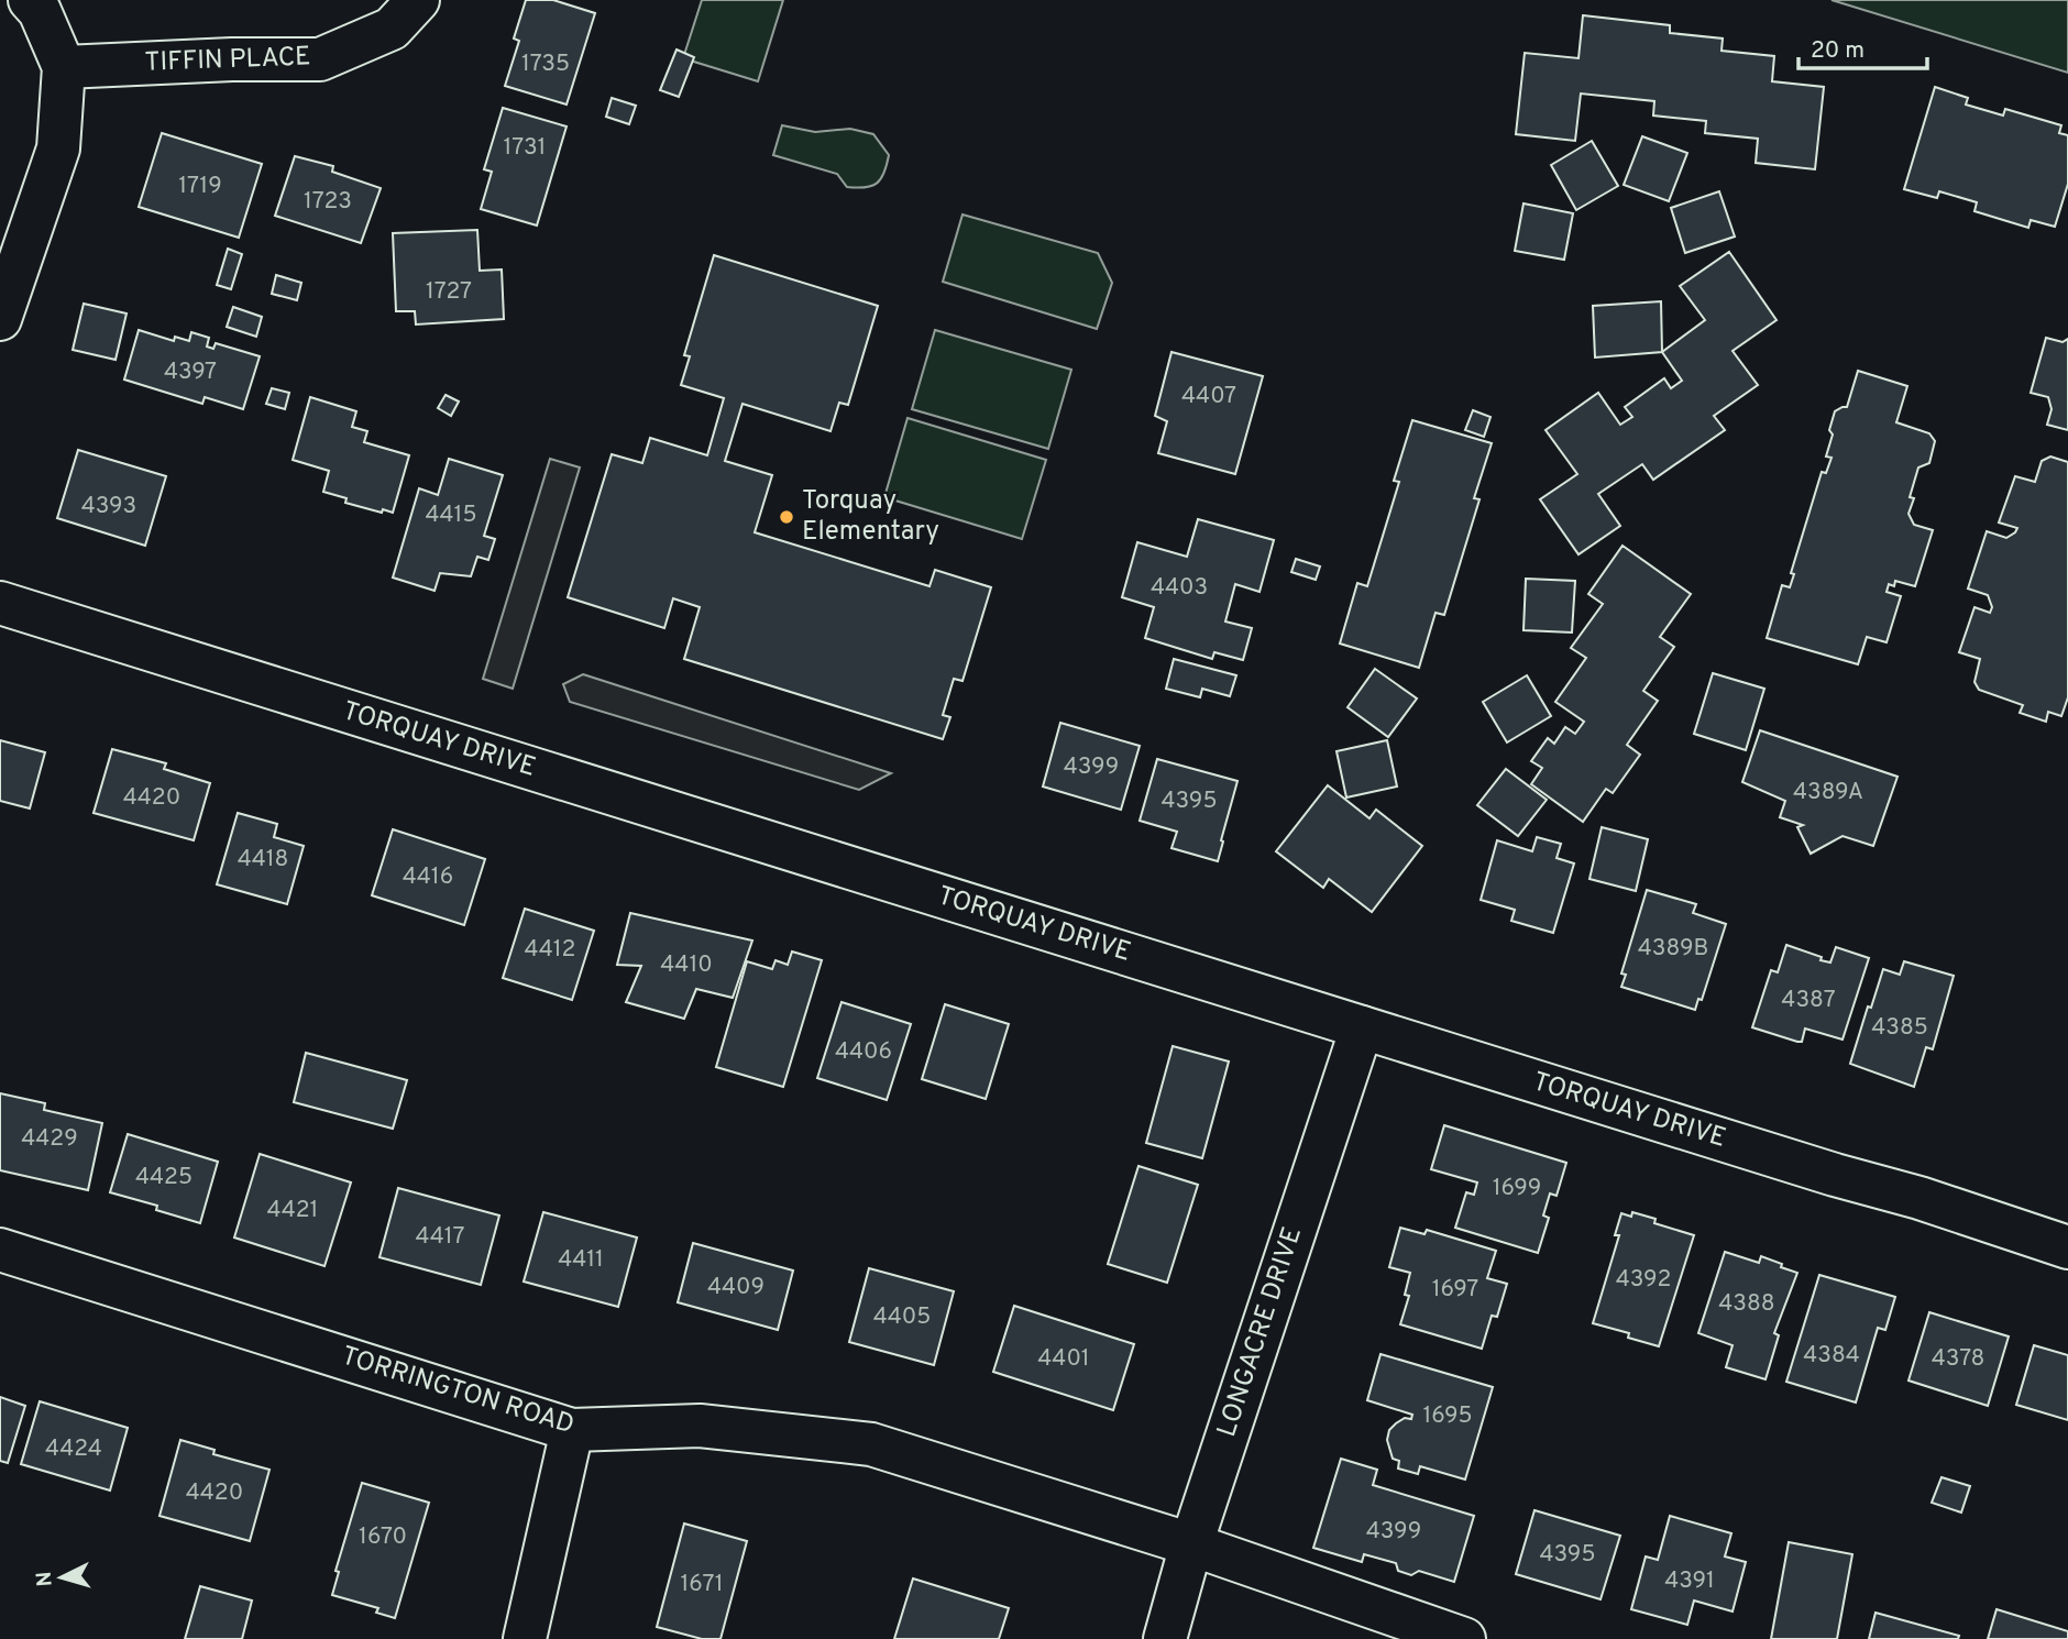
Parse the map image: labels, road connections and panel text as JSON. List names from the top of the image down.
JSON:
{
  "streets": {
    "street": [
      "TIFFIN PLACE",
      "TORQUAY DRIVE",
      "LONGACRE DRIVE",
      "TORRINGTON ROAD"
    ]
  },
  "crossings": [
    ["TORQUAY DRIVE", "LONGACRE DRIVE"],
    ["LONGACRE DRIVE", "TORRINGTON ROAD"]
  ],
  "places": ["Torquay Elementary"],
  "house_numbers": [
    "1735",
    "1731",
    "1719",
    "1723",
    "1727",
    "4397",
    "4407",
    "4393",
    "4415",
    "4403",
    "4399",
    "4389A",
    "4420",
    "4395",
    "4418",
    "4416",
    "4389B",
    "4412",
    "4410",
    "4387",
    "4385",
    "4406",
    "4429",
    "4425",
    "1699",
    "4421",
    "4417",
    "4411",
    "4392",
    "4409",
    "1697",
    "4388",
    "4405",
    "4384",
    "4401",
    "4378",
    "1695",
    "4424",
    "4420",
    "4399",
    "1670",
    "4395",
    "4391",
    "1671"
  ],
  "scale_bar": "20 m",
  "north": "left"
}
